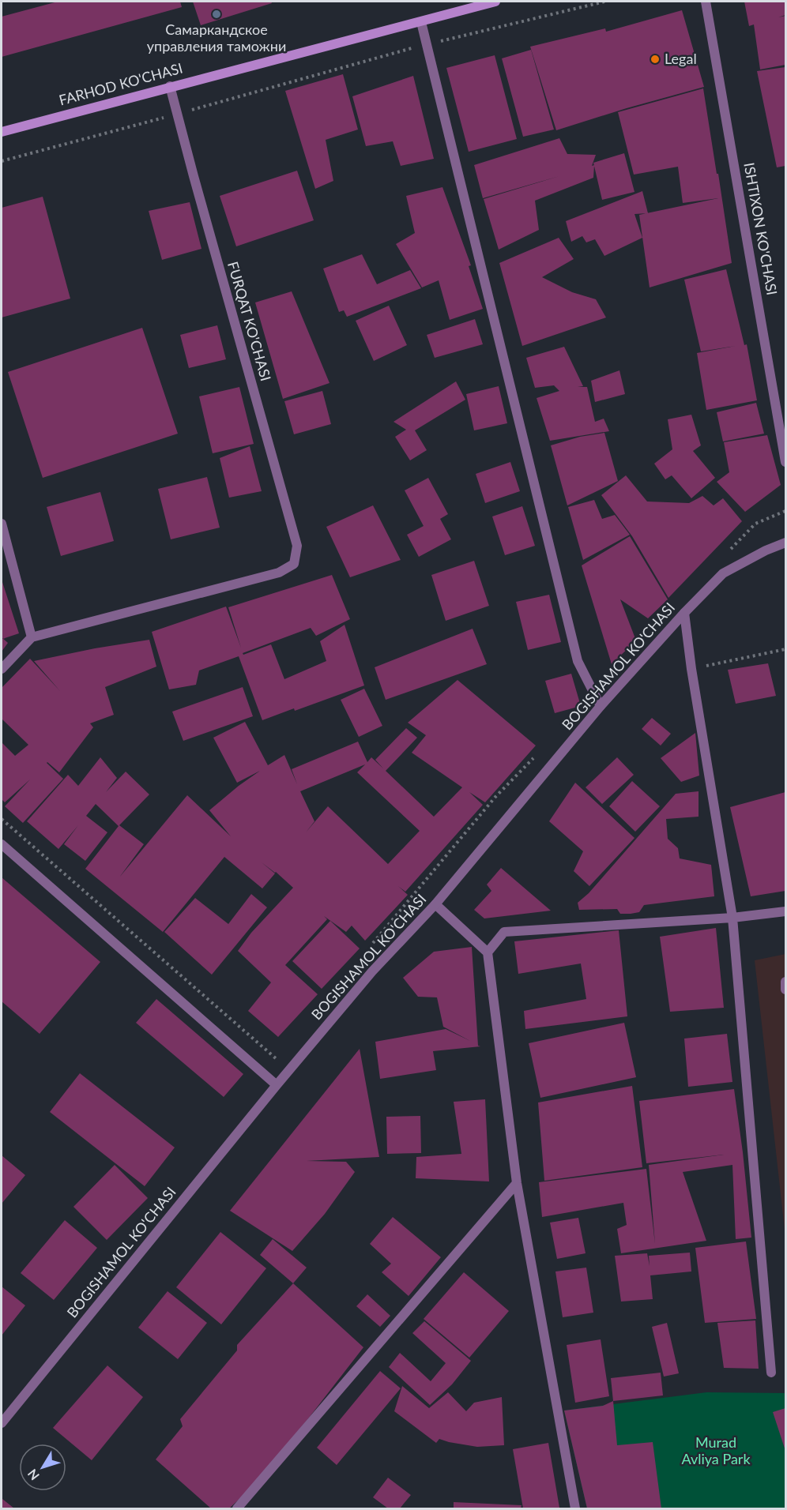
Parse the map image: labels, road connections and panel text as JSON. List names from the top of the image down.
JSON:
{
  "streets": {
    "street": [
      "FARHOD KO'CHASI",
      "ISHTIXON KO'CHASI",
      "FURQAT KO'CHASI",
      "BOGISHAMOL KO'CHASI"
    ]
  },
  "crossings": [
    ["FARHOD KO'CHASI", "FURQAT KO'CHASI"]
  ],
  "parks": ["Murad Avliya Park"],
  "places": ["Самаркандское управления таможни", "Legal"],
  "north": "bottom left"
}
